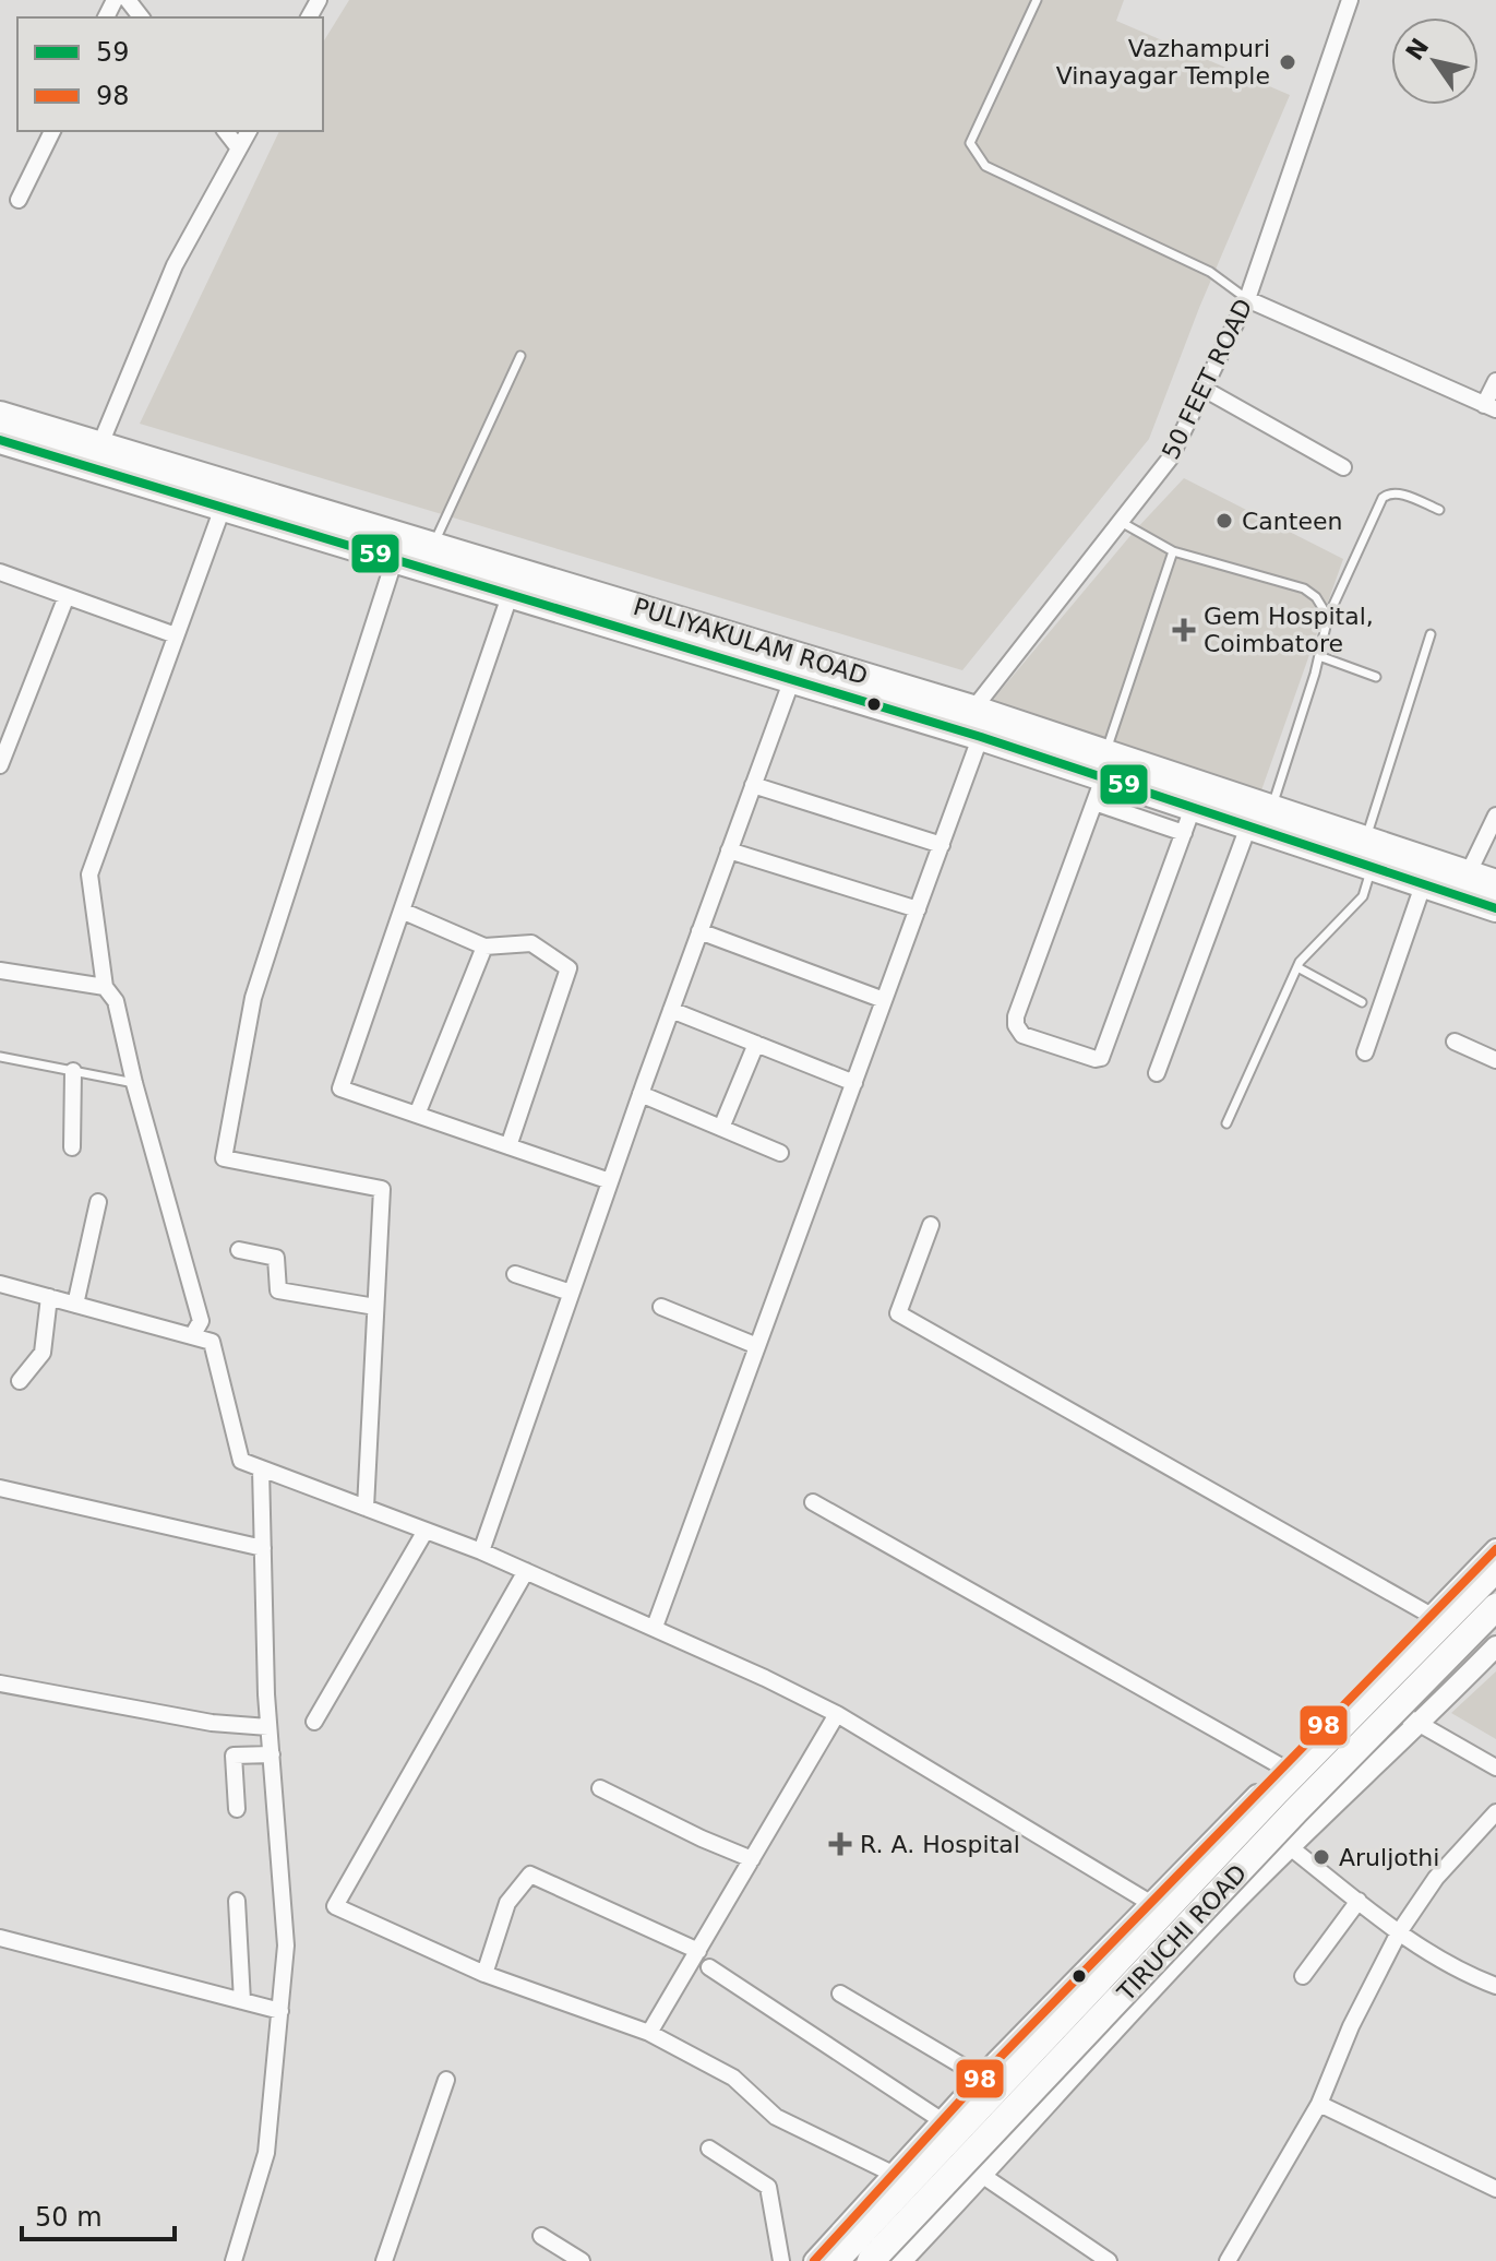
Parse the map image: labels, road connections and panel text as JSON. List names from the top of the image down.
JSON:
{
  "streets": {
    "main road": ["PULIYAKULAM ROAD", "TIRUCHI ROAD"],
    "street": ["50 FEET ROAD"]
  },
  "crossings": [
    ["50 FEET ROAD", "PULIYAKULAM ROAD"]
  ],
  "places": {
    "other": ["Vazhampuri Vinayagar Temple", "Canteen", "Aruljothi"],
    "health": ["Gem Hospital, Coimbatore", "R. A. Hospital"]
  },
  "lines": ["transit line 59", "transit line 98"],
  "legend": ["59", "98"],
  "scale_bar": "50 m",
  "north": "top left"
}
